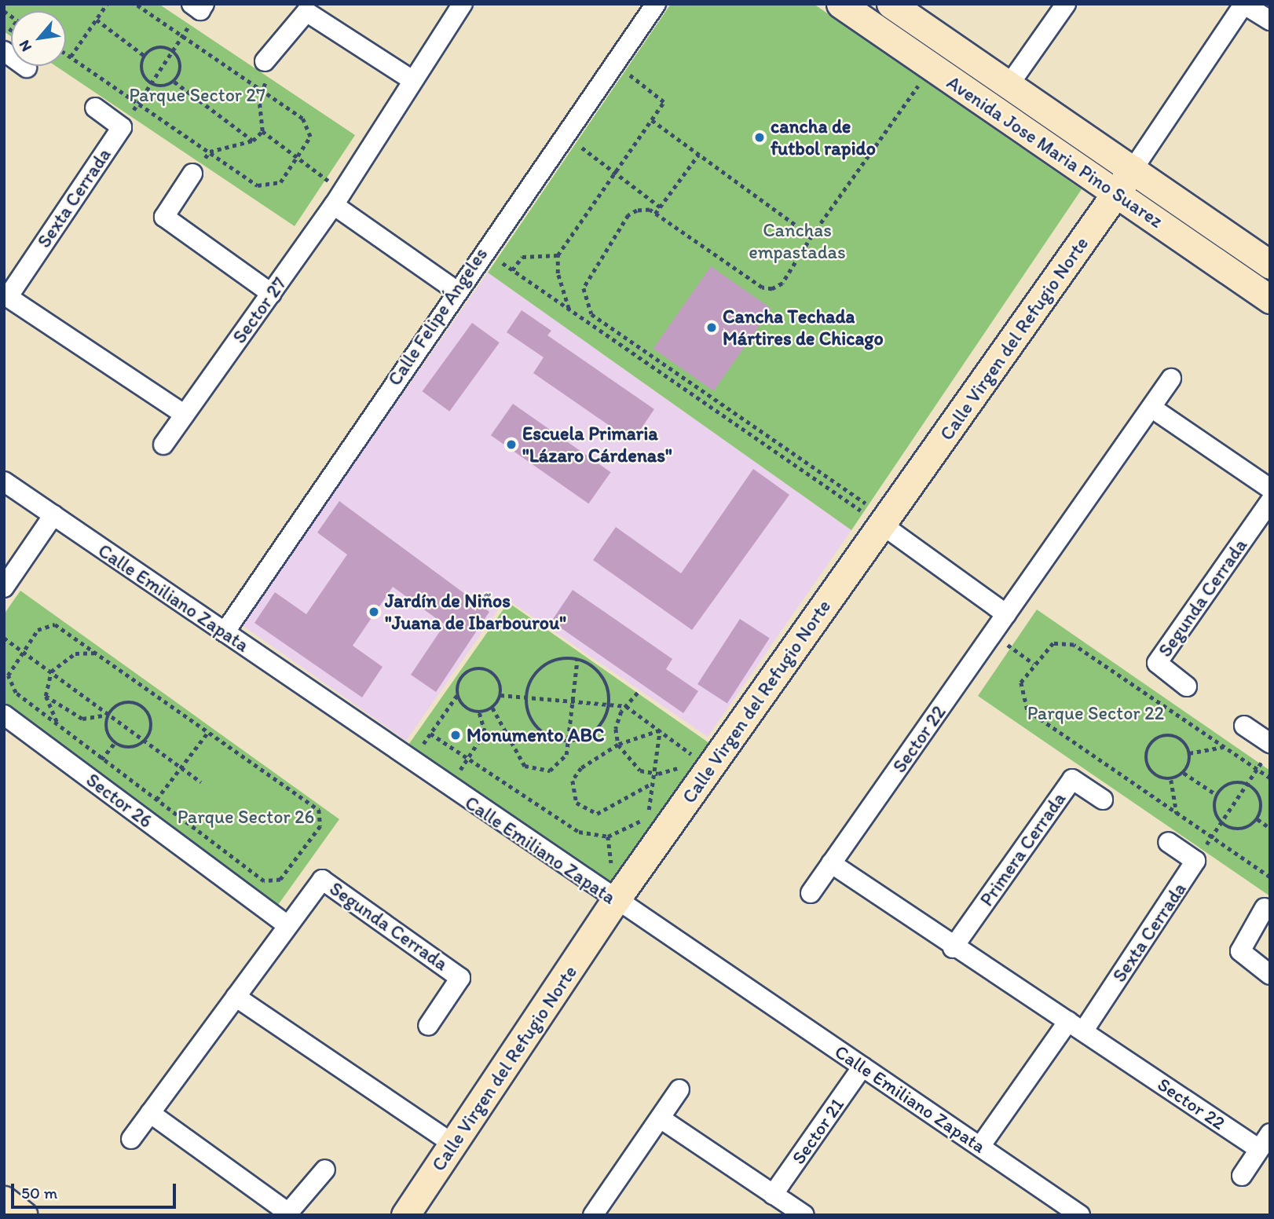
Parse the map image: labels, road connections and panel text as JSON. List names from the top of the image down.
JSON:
{
  "streets": {
    "street": [
      "Avenida Jose Maria Pino Suarez",
      "Sexta Cerrada",
      "Sector 27",
      "Calle Felipe Ángeles",
      "Calle Virgen del Refugio Norte",
      "Calle Emiliano Zapata",
      "Segunda Cerrada",
      "Sector 22",
      "Sector 26",
      "Primera Cerrada",
      "Sector 21"
    ]
  },
  "crossings": [
    ["Avenida Jose Maria Pino Suarez", "Calle Virgen del Refugio Norte"],
    ["Sexta Cerrada", "Sector 22"],
    ["Calle Felipe Ángeles", "Calle Emiliano Zapata"],
    ["Calle Virgen del Refugio Norte", "Calle Emiliano Zapata"],
    ["Calle Emiliano Zapata", "Sector 21"],
    ["Segunda Cerrada", "Sector 26"],
    ["Sector 22", "Primera Cerrada"]
  ],
  "parks": [
    "Parque Sector 27",
    "Canchas empastadas",
    "Parque Sector 22",
    "Parque Sector 26"
  ],
  "places": [
    "cancha de futbol rapido",
    "Cancha Techada Mártires de Chicago",
    "Escuela Primaria \"Lázaro Cárdenas\"",
    "Jardín de Niños \"Juana de Ibarbourou\"",
    "Monumento ABC"
  ],
  "scale_bar": "50 m",
  "north": "bottom left"
}
